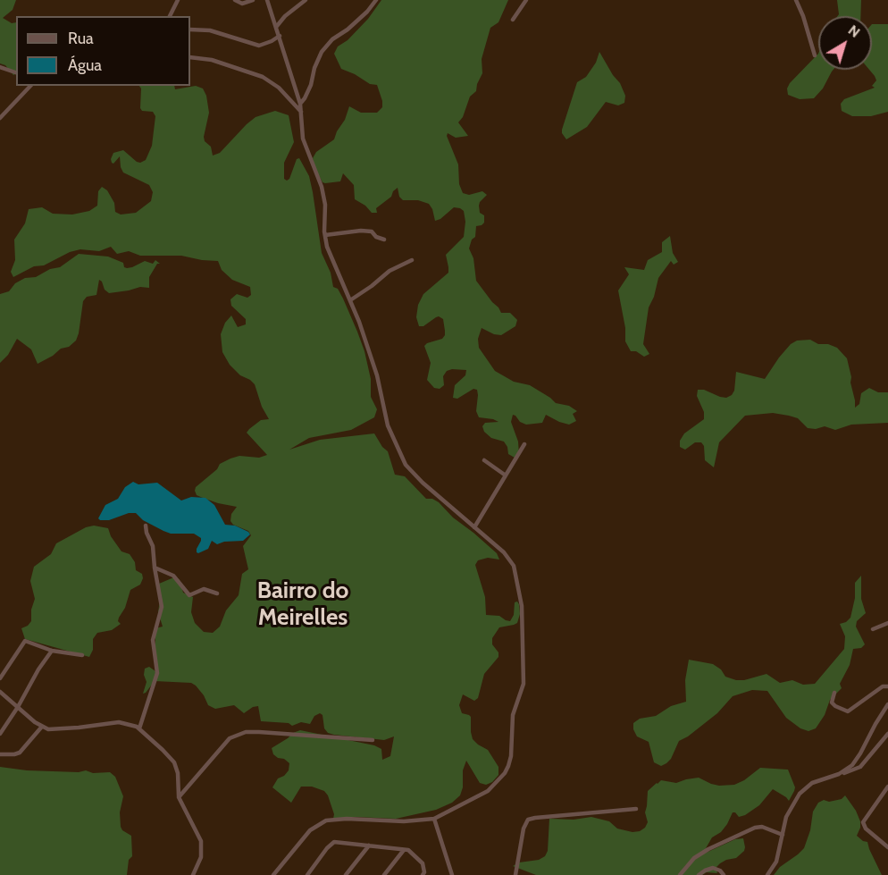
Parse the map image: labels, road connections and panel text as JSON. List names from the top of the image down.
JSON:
{
  "districts": ["Bairro do Meirelles"],
  "legend": ["Rua", "Água"],
  "north": "top right"
}
